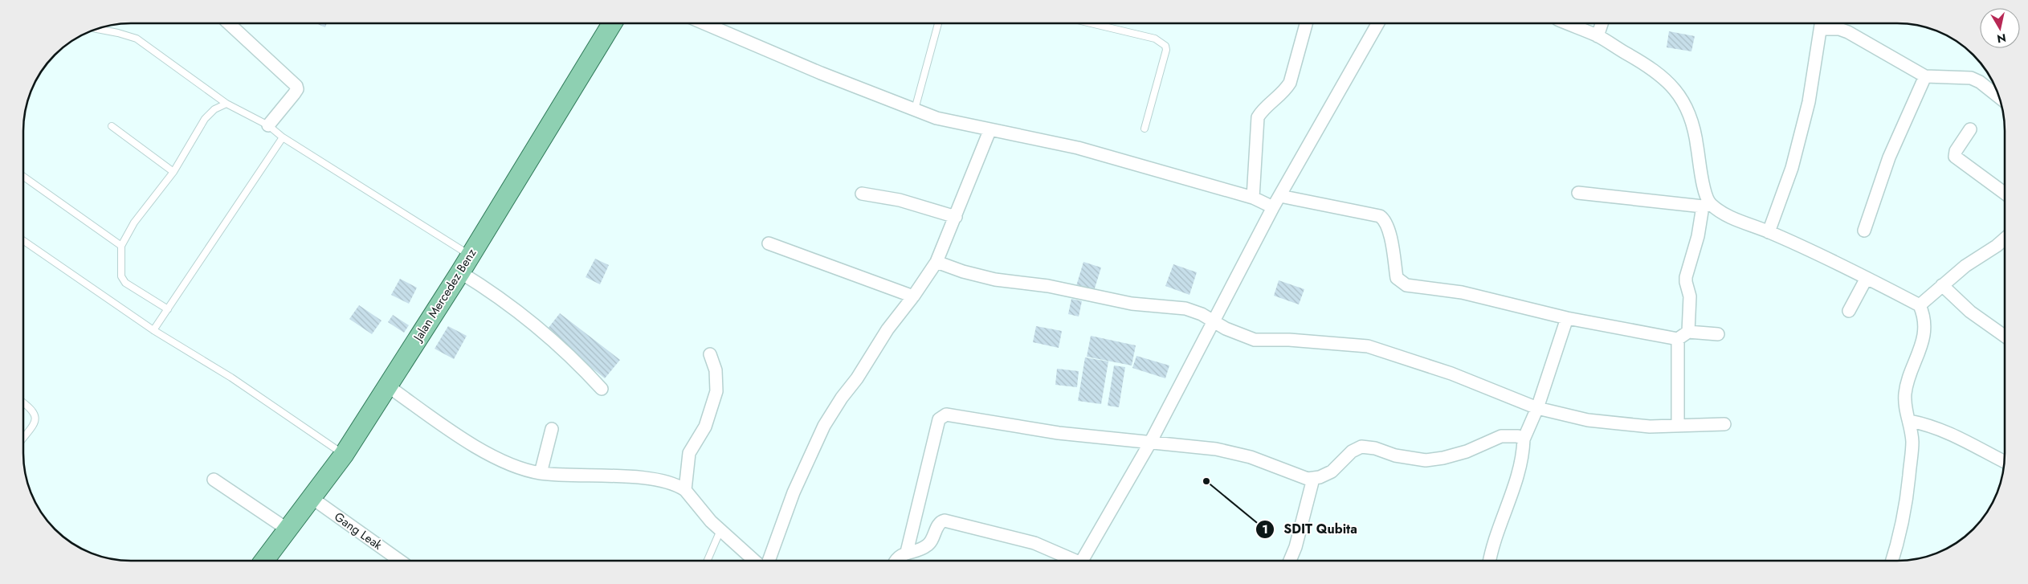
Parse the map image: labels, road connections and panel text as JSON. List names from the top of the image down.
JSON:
{
  "streets": {
    "main road": ["Jalan Mercedez Benz"],
    "street": ["Gang Leak"]
  },
  "crossings": [
    ["Jalan Mercedez Benz", "Gang Leak"]
  ],
  "places": ["SDIT Qubita"],
  "north": "bottom"
}
